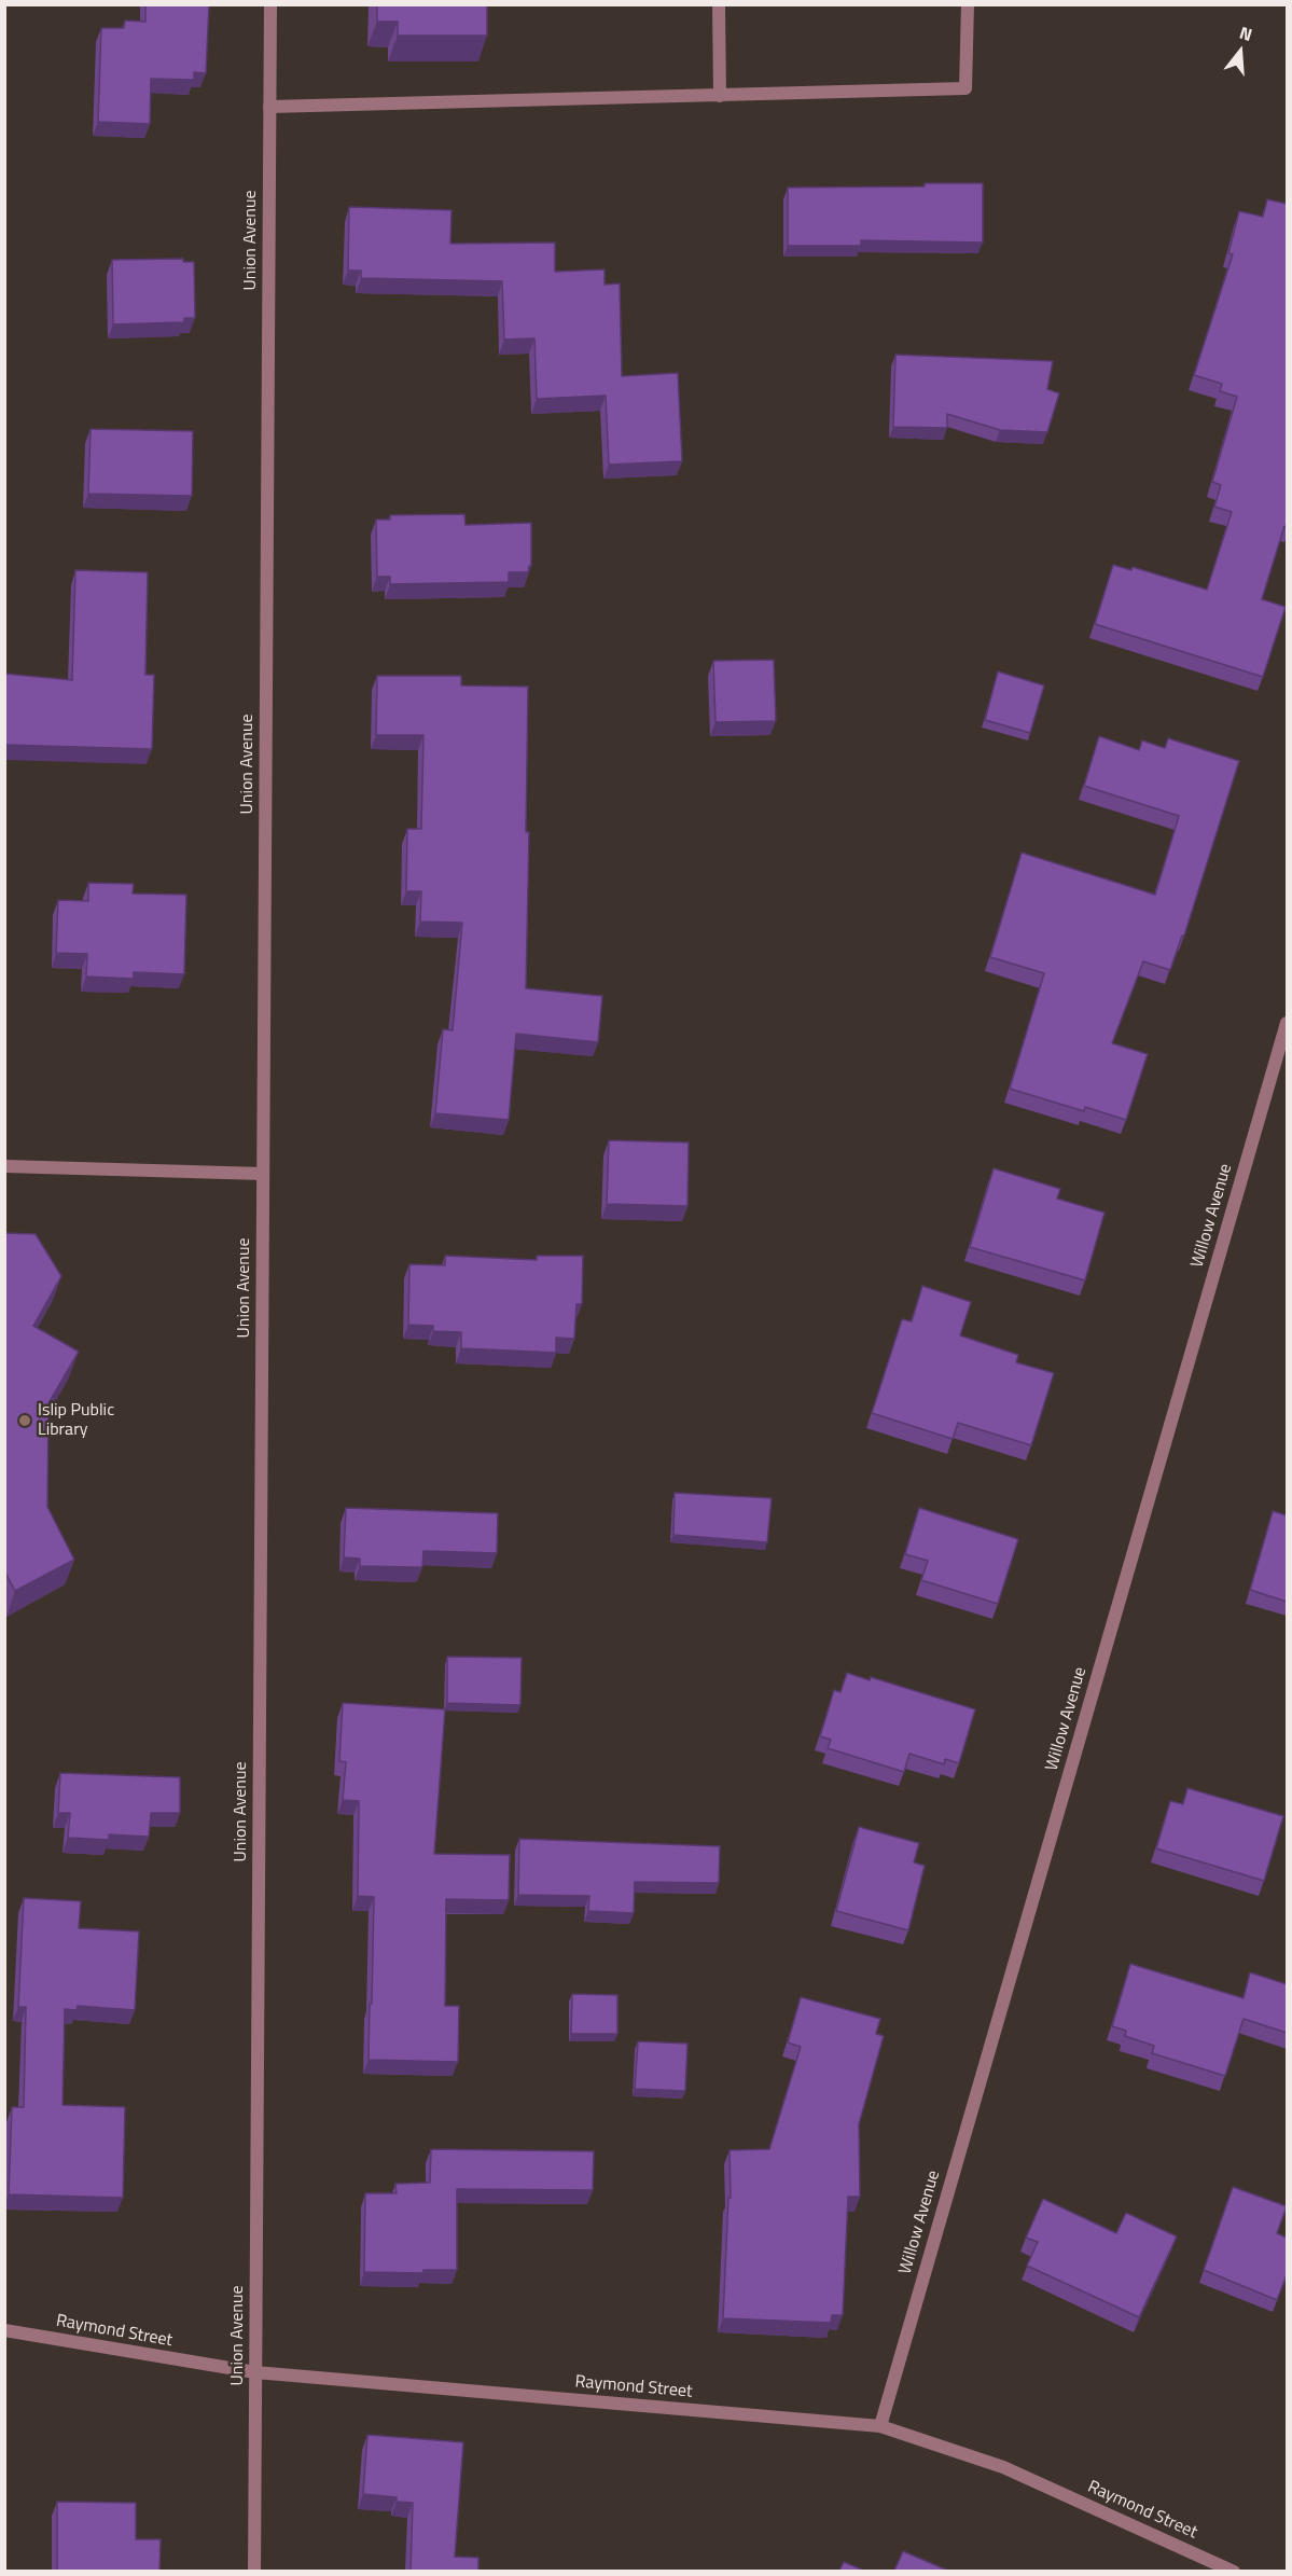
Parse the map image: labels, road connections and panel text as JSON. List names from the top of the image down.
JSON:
{
  "streets": {
    "street": ["Union Avenue", "Willow Avenue", "Raymond Street"]
  },
  "crossings": [
    ["Union Avenue", "Raymond Street"],
    ["Willow Avenue", "Raymond Street"]
  ],
  "places": ["Islip Public Library"],
  "north": "top"
}
